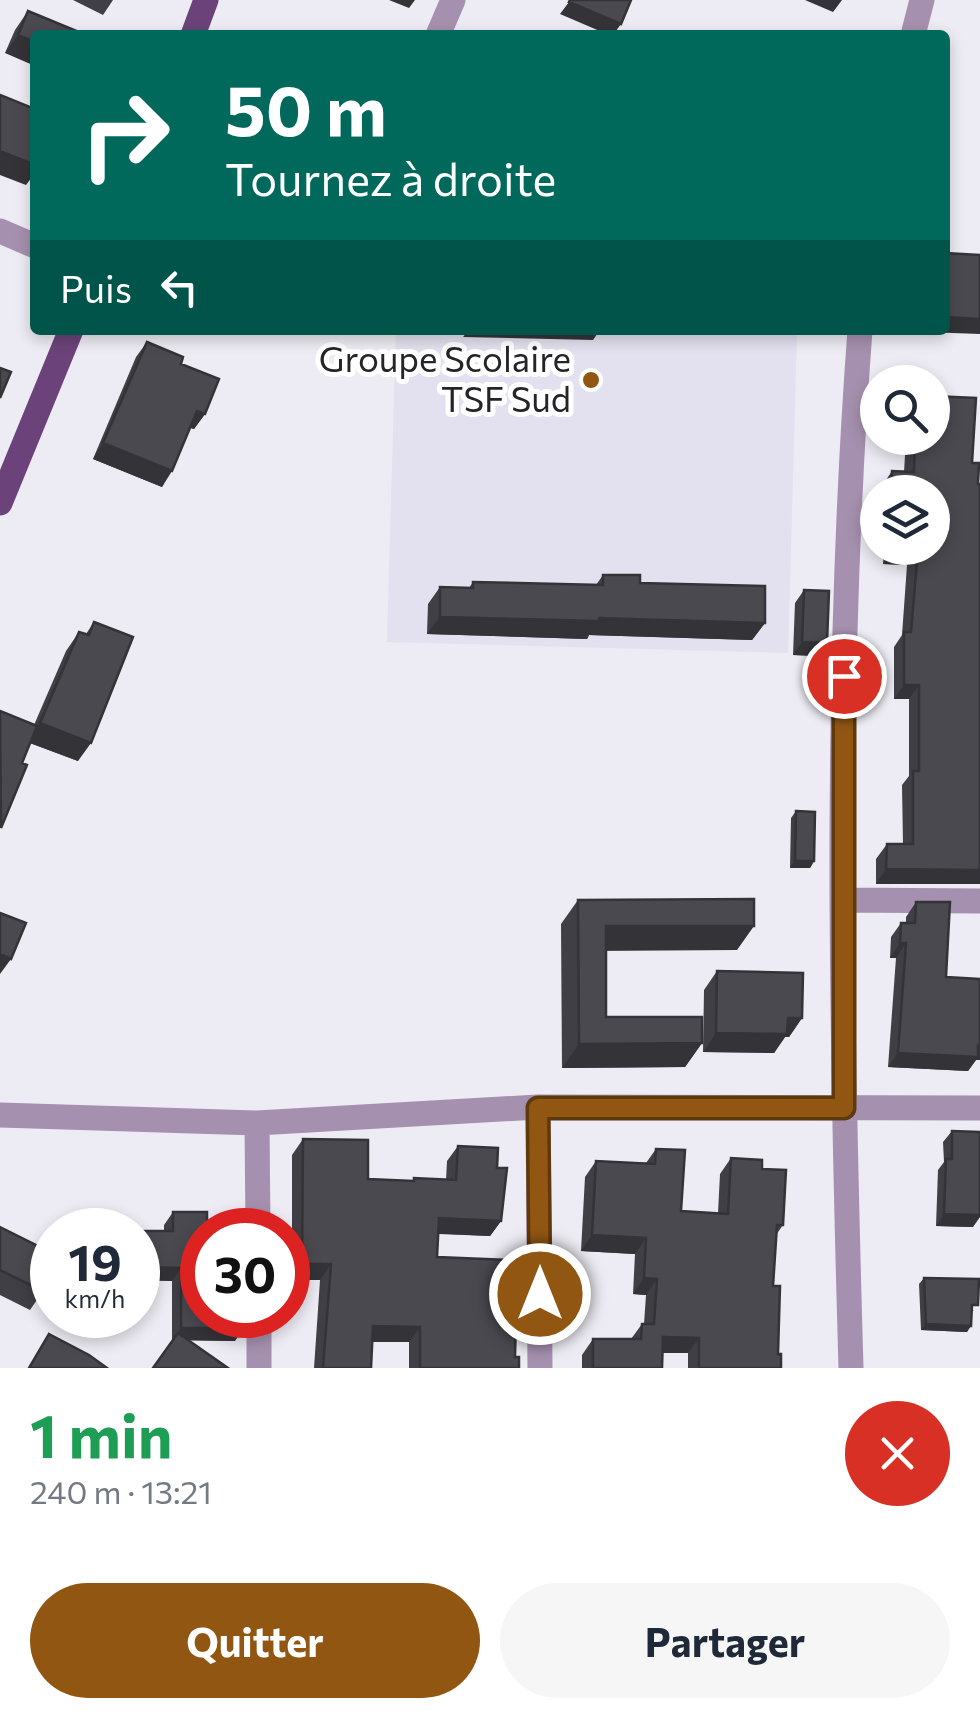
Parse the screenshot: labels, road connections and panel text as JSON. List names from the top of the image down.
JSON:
{
  "places": ["Groupe Scolaire TSF Sud"],
  "page": {
    "turn": ["50 m", "Tournez à droite"],
    "then": "Puis",
    "speed": "19 km/h",
    "limit": "30",
    "heading": ["1 min", "240 m · 13:21"],
    "buttons": ["Quitter", "Partager"]
  }
}
